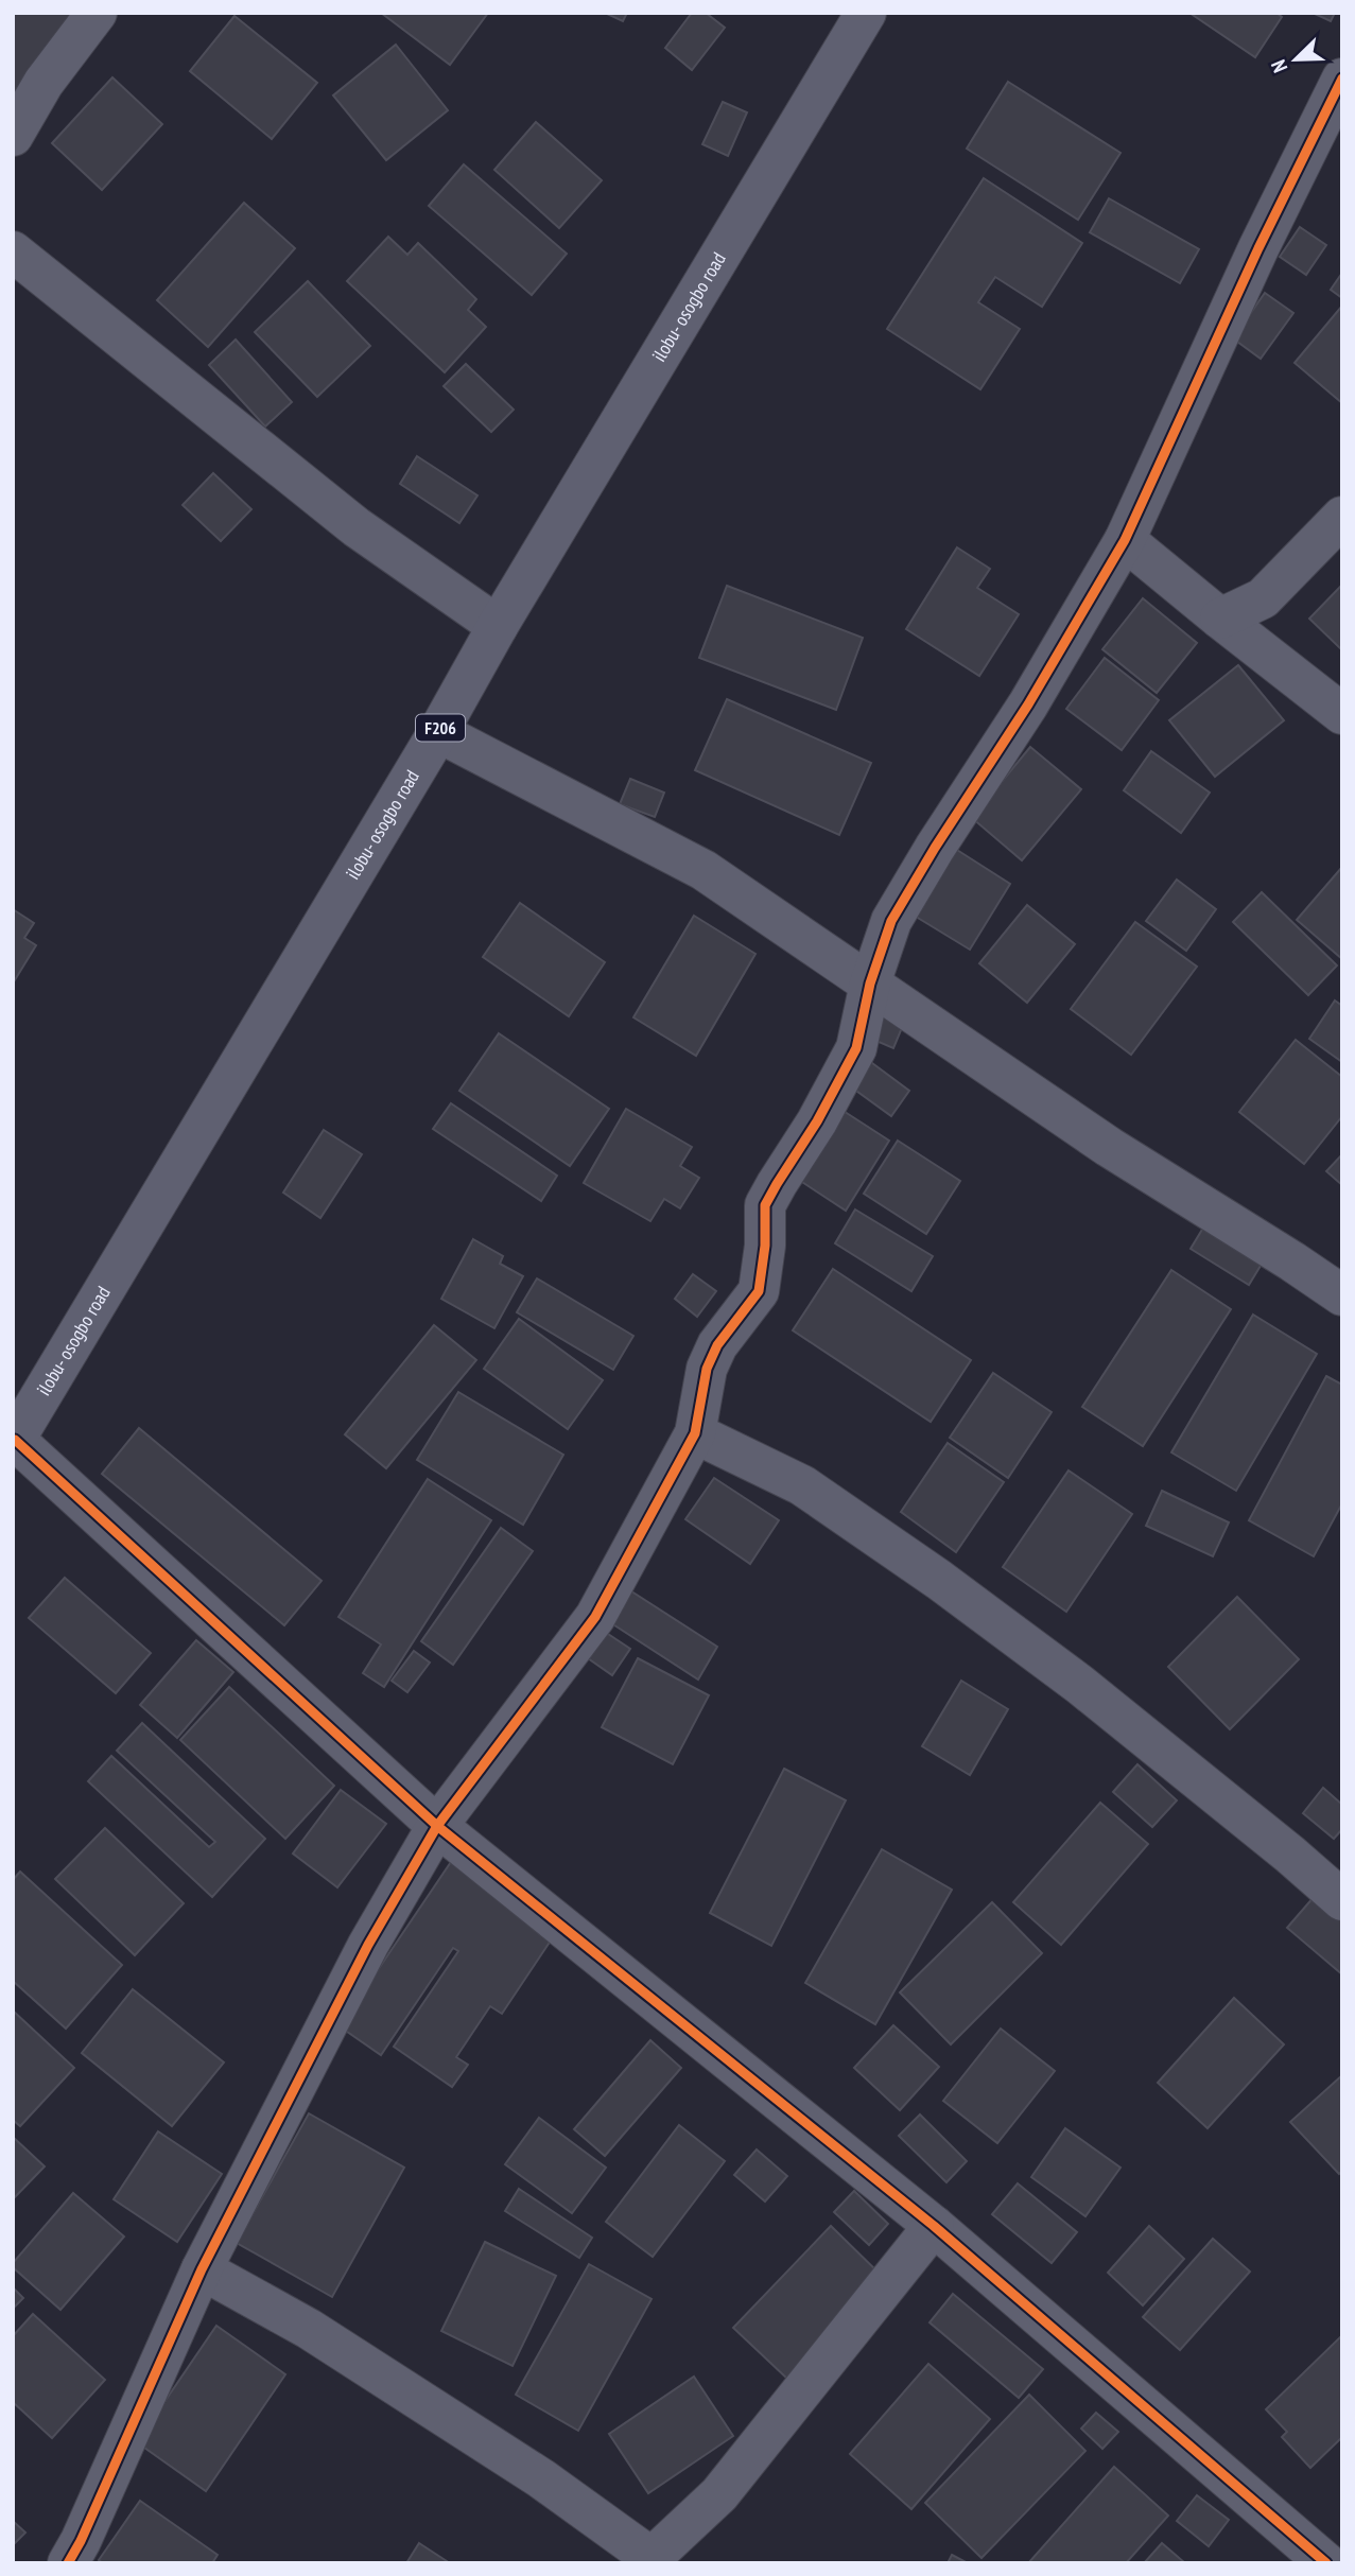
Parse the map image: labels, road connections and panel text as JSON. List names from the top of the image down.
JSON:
{
  "streets": {
    "main road": ["ilobu- osogbo road", "F206"]
  },
  "north": "bottom left"
}
